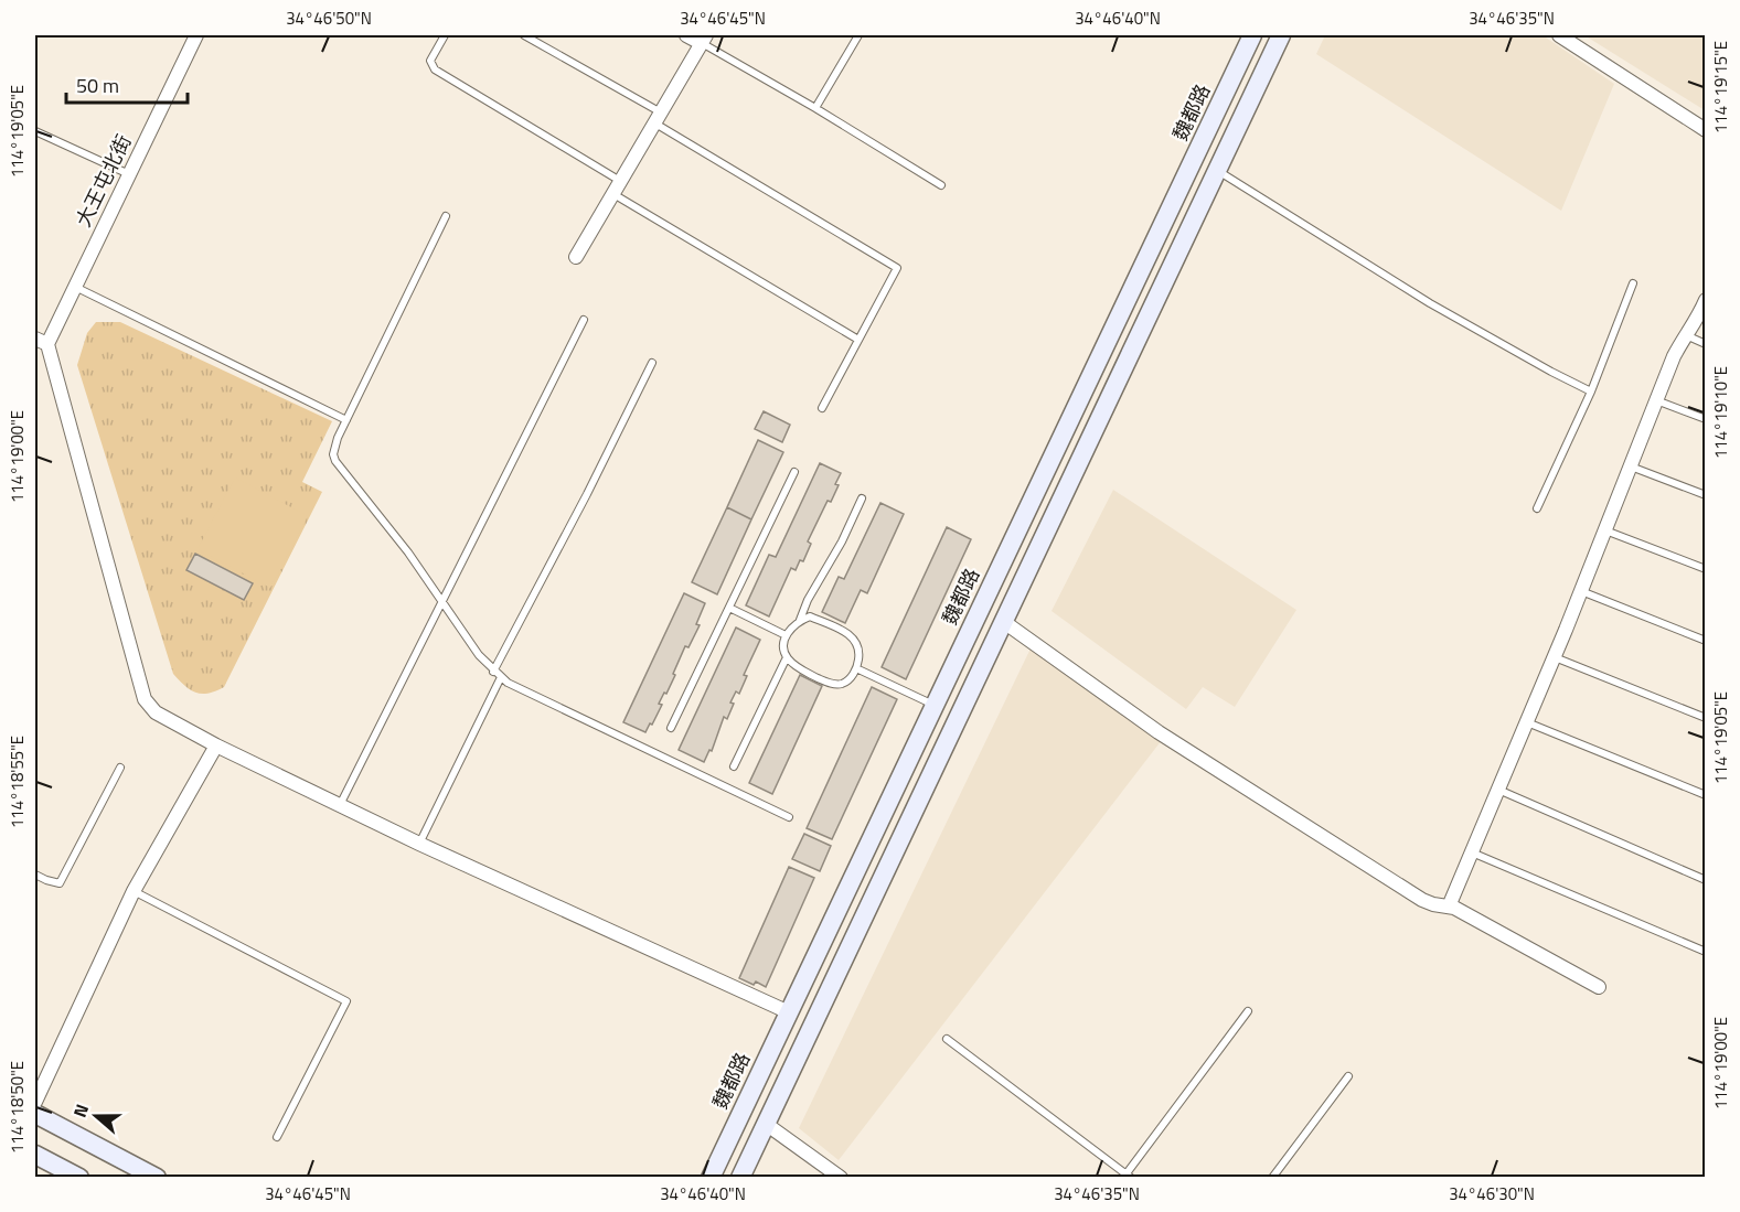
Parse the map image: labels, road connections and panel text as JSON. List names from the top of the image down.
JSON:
{
  "streets": {
    "main road": ["魏都路"],
    "street": ["大王屯北街"]
  },
  "scale_bar": "50 m",
  "north": "left",
  "coordinates": [
    "34°46'50\"N",
    "34°46'45\"N",
    "34°46'40\"N",
    "34°46'35\"N",
    "114°19'15\"E",
    "114°19'05\"E",
    "114°19'10\"E",
    "114°19'00\"E",
    "114°18'55\"E",
    "114°18'50\"E",
    "34°46'30\"N"
  ]
}
